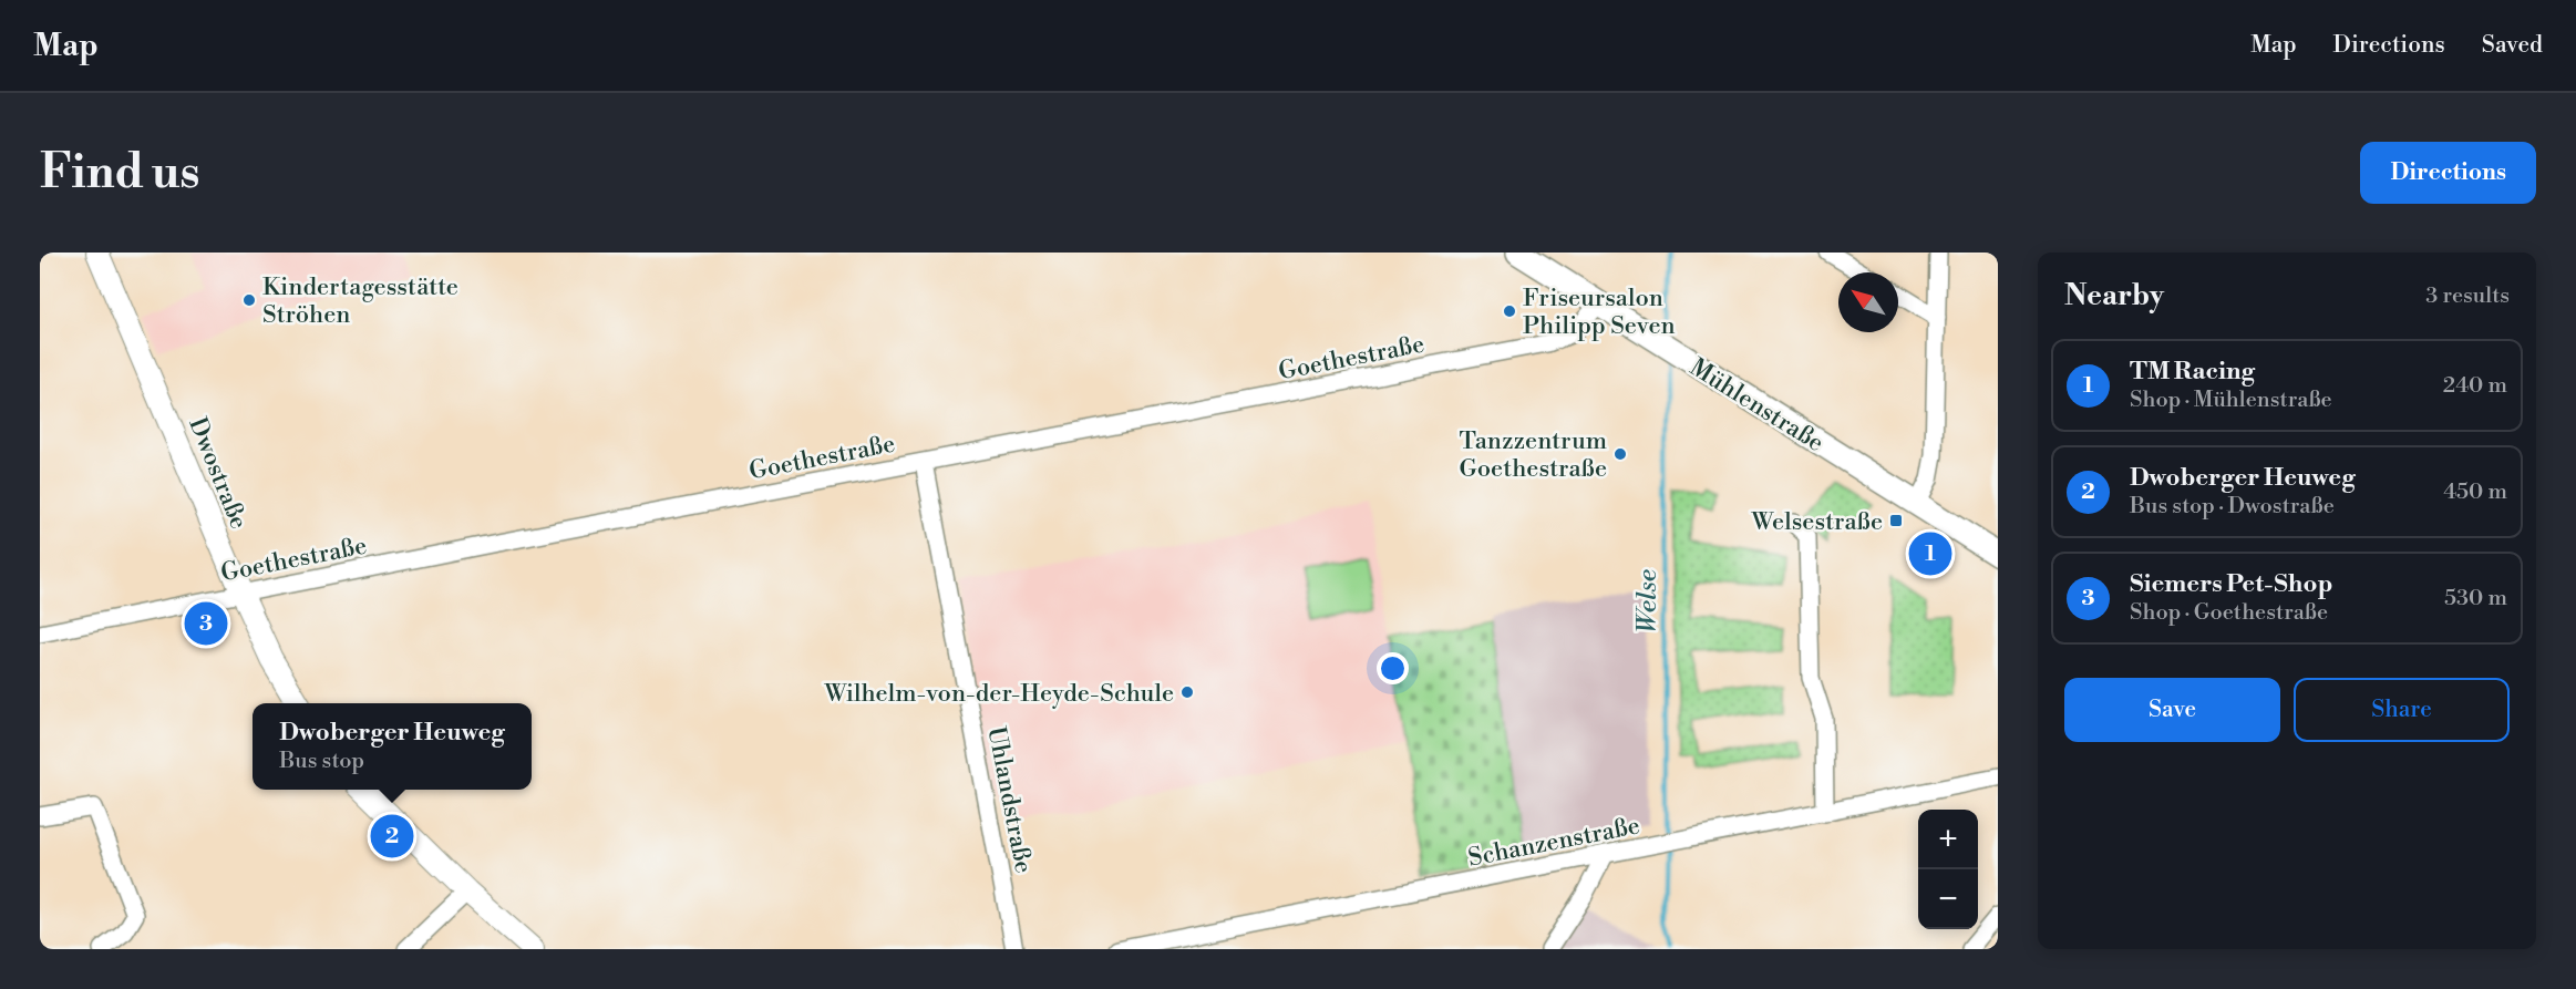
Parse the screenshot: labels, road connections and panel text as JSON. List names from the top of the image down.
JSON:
{
  "streets": {
    "main road": ["Mühlenstraße"],
    "street": [
      "Goethestraße",
      "Dwostraße",
      "Uhlandstraße",
      "Schanzenstraße"
    ]
  },
  "crossings": [
    ["Goethestraße", "Mühlenstraße"],
    ["Goethestraße", "Dwostraße"],
    ["Goethestraße", "Uhlandstraße"]
  ],
  "water": ["Welse"],
  "places": {
    "other": [
      "Kindertagesstätte Ströhen",
      "Friseursalon Philipp Seven",
      "Tanzzentrum Goethestraße",
      "Wilhelm-von-der-Heyde-Schule"
    ],
    "transit": ["Welsestraße"]
  },
  "north": "top left",
  "page": {
    "header": "Map",
    "nav": ["Map", "Directions", "Saved"],
    "buttons": [
      "Directions",
      ["Save", "Share"]
    ],
    "title": "Find us",
    "heading": ["Nearby", "3 results"],
    "list": [
      {
        "mark": "1",
        "name": "TM Racing",
        "note": "Shop · Mühlenstraße",
        "value": "240 m"
      },
      {
        "mark": "2",
        "name": "Dwoberger Heuweg",
        "note": "Bus stop · Dwostraße",
        "value": "450 m"
      },
      {
        "mark": "3",
        "name": "Siemers Pet-Shop",
        "note": "Shop · Goethestraße",
        "value": "530 m"
      }
    ],
    "pins": ["1", "3", "2"],
    "popup": ["Dwoberger Heuweg", "Bus stop"],
    "map_buttons": ["+", "−"]
  }
}
